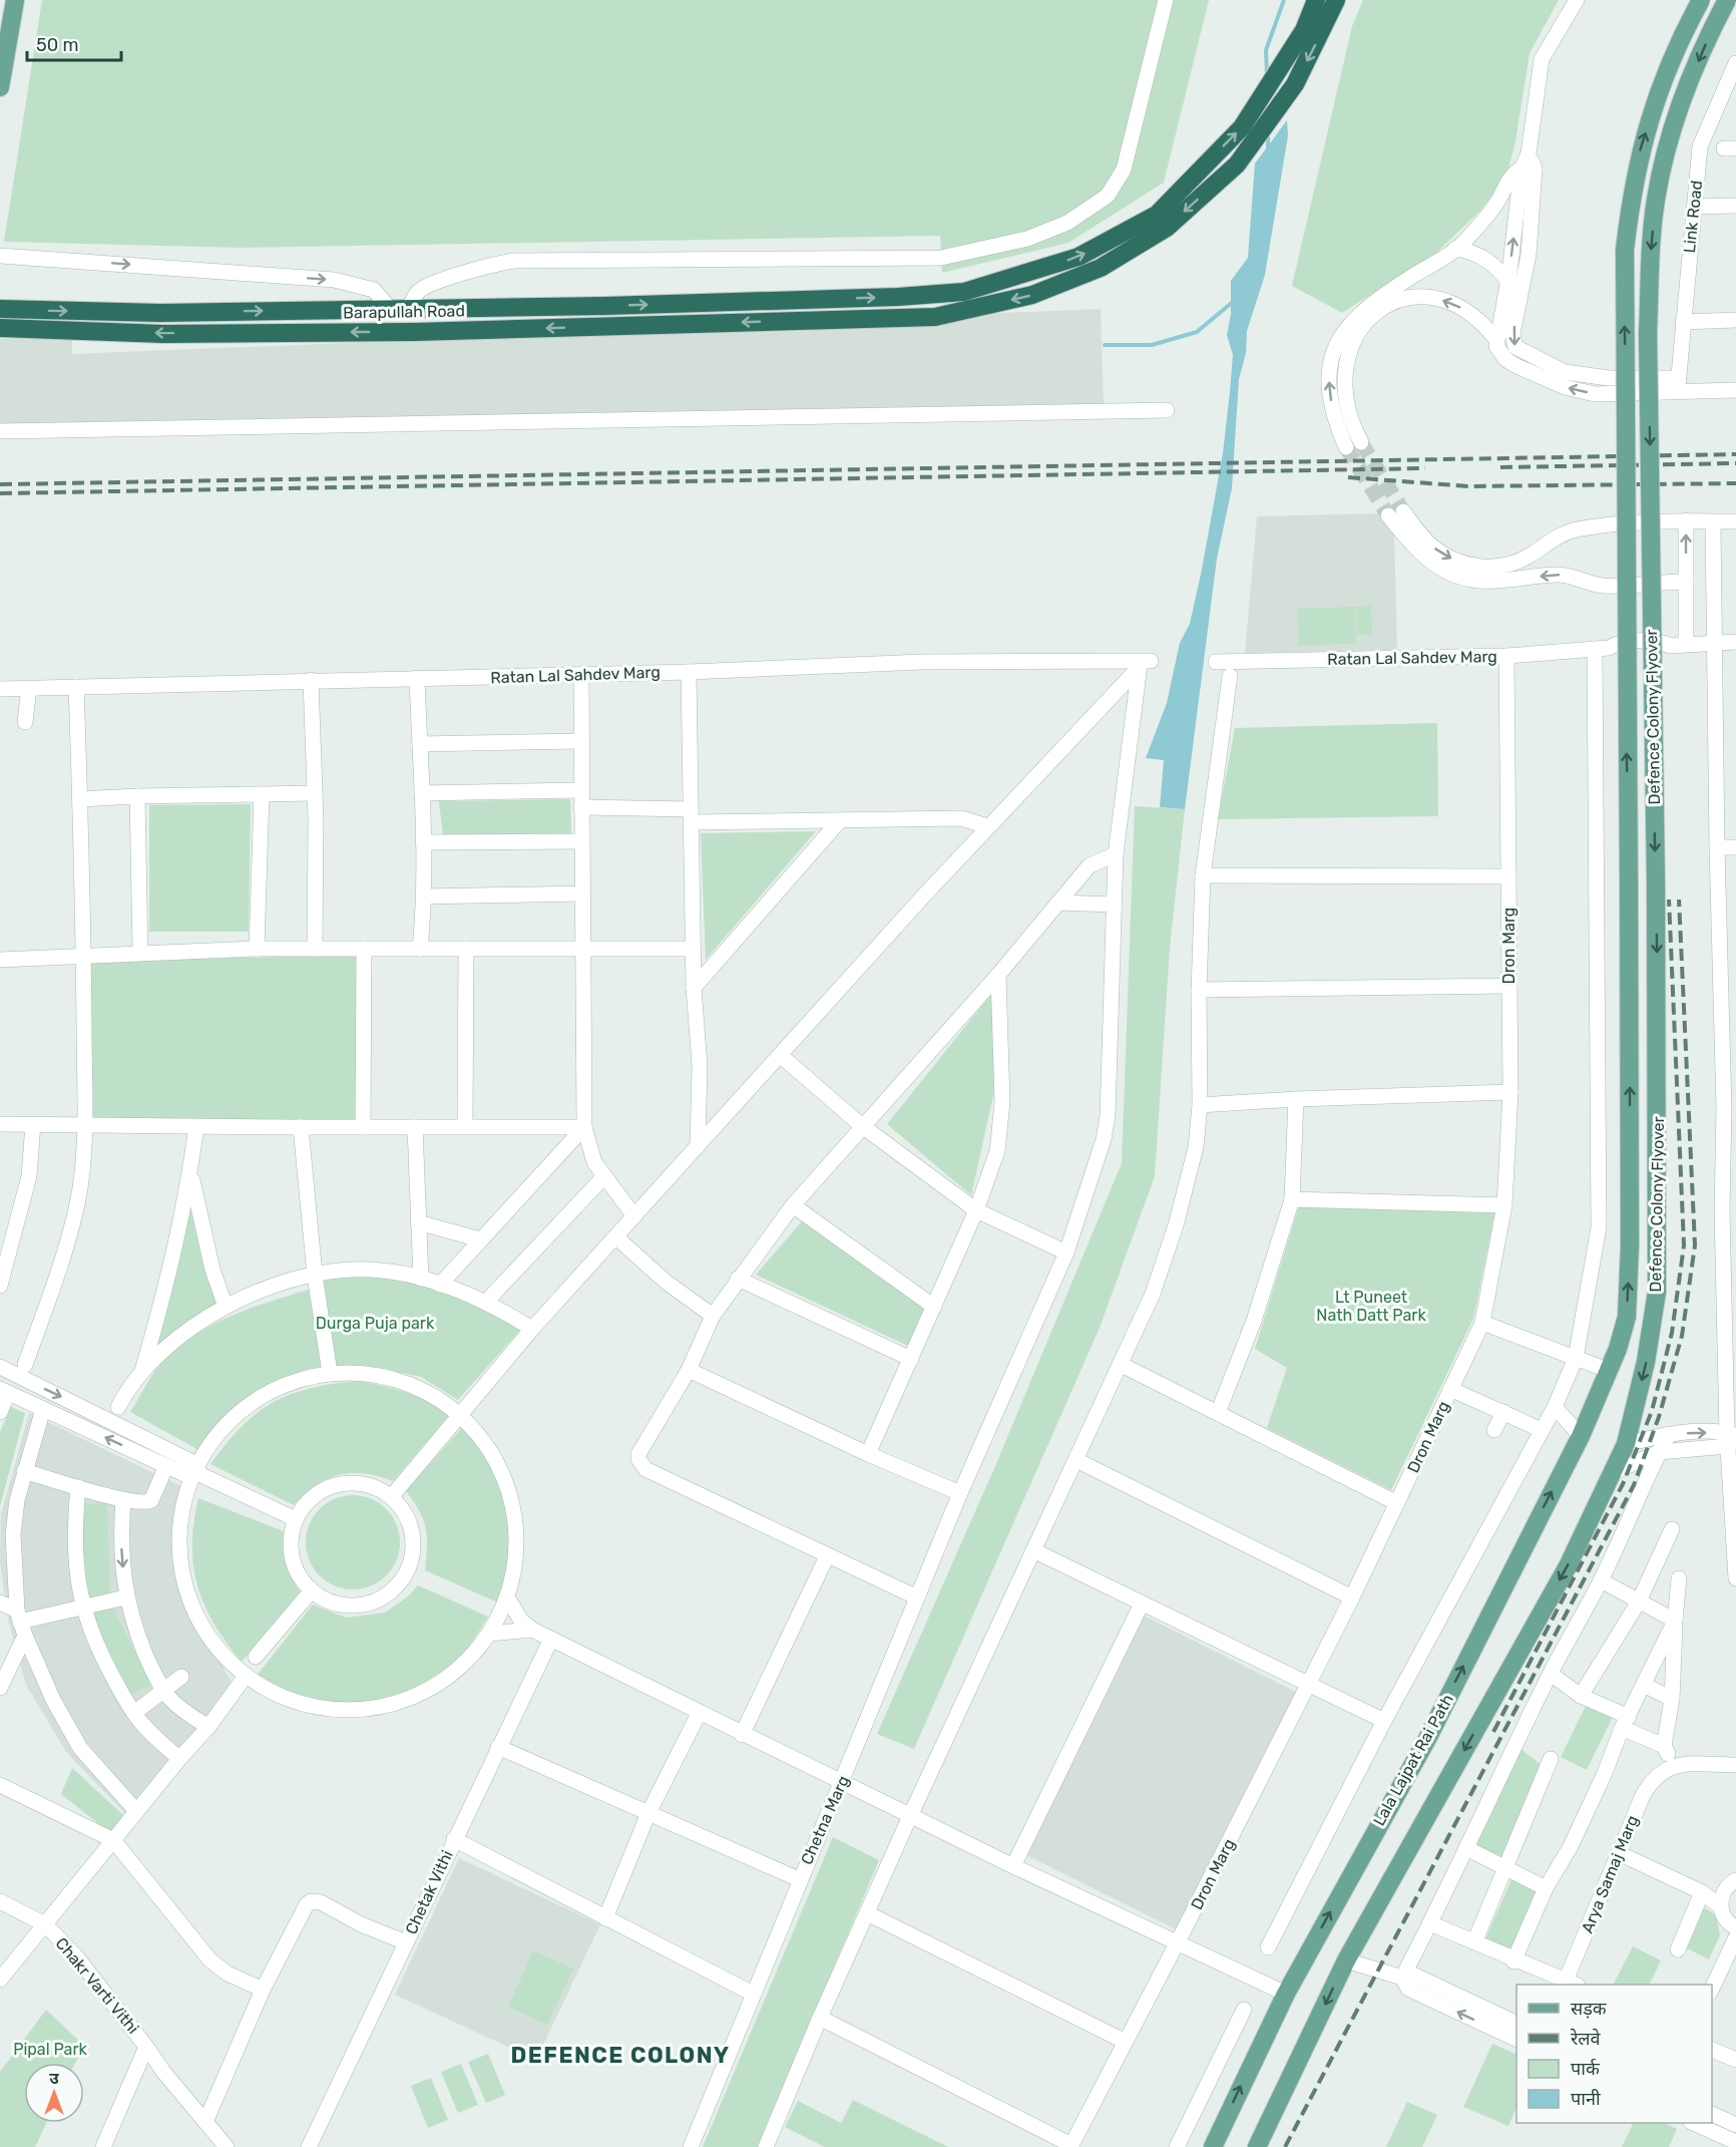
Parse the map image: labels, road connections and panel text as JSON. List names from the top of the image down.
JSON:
{
  "streets": {
    "highway": ["Barapullah Road"],
    "main road": ["Defence Colony Flyover", "Lala Lajpat Rai Path"],
    "street": [
      "Link Road",
      "Ratan Lal Sahdev Marg",
      "Dron Marg",
      "Chetna Marg",
      "Arya Samaj Marg",
      "Chetak Vithi",
      "Chakr Varti Vithi"
    ]
  },
  "crossings": [
    ["Ratan Lal Sahdev Marg", "Dron Marg"],
    ["Ratan Lal Sahdev Marg", "Chetna Marg"],
    ["Defence Colony Flyover", "Lala Lajpat Rai Path"]
  ],
  "districts": ["DEFENCE COLONY"],
  "parks": ["Lt Puneet Nath Datt Park", "Durga Puja park", "Pipal Park"],
  "legend": [
    "सड़क",
    "रेलवे",
    "पार्क",
    "पानी"
  ],
  "scale_bar": "50 m",
  "north": "top"
}
